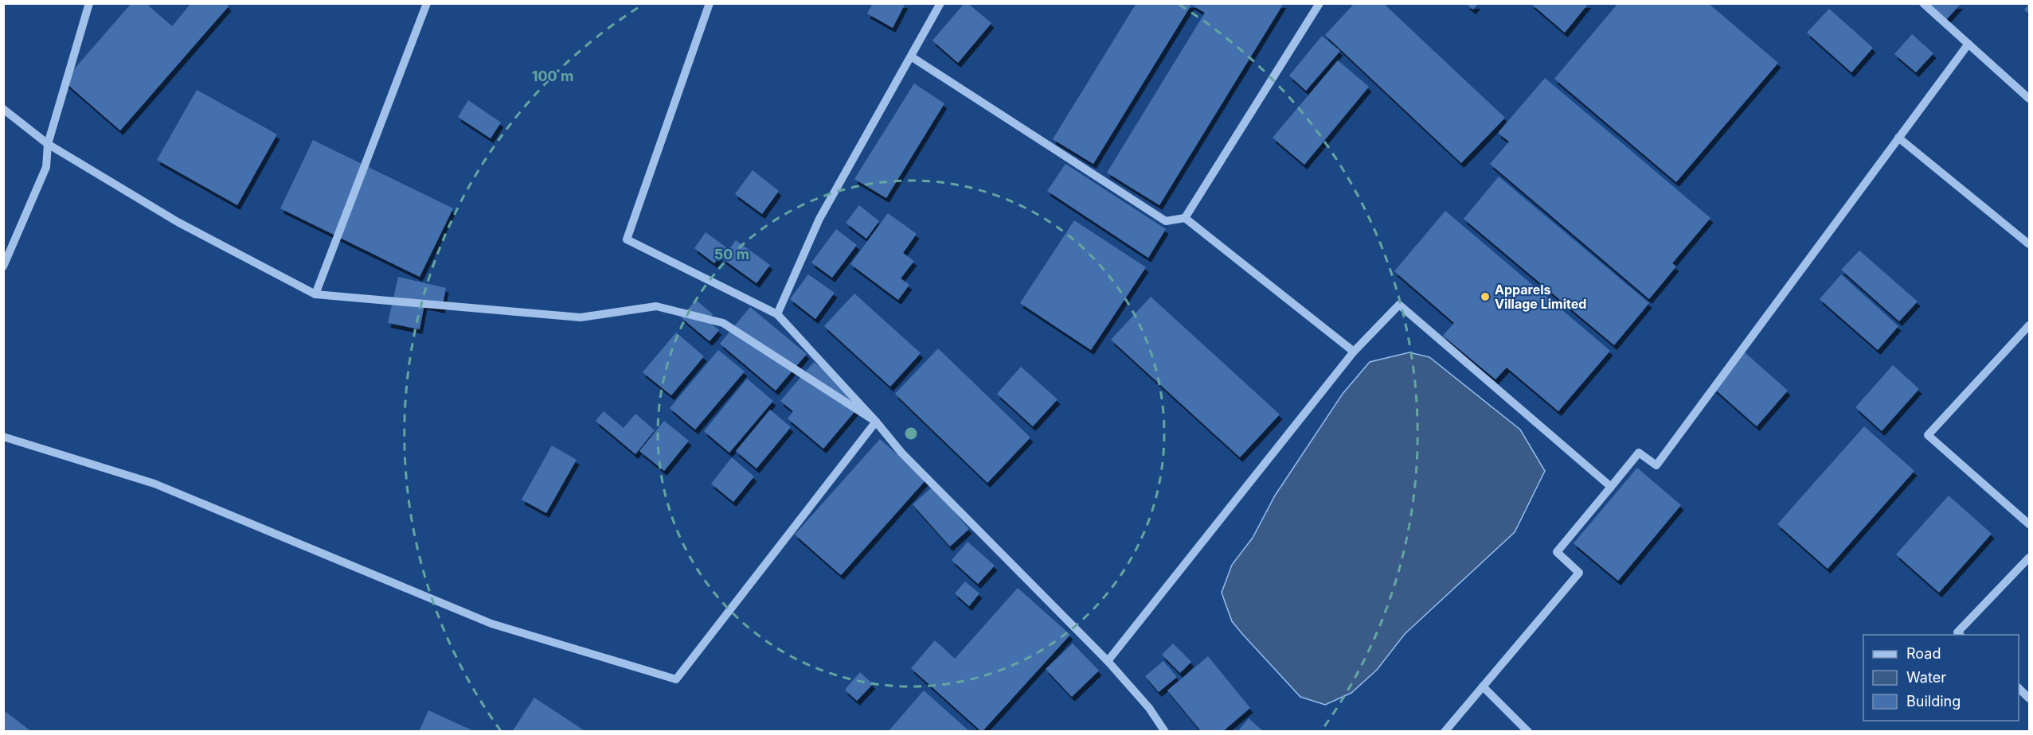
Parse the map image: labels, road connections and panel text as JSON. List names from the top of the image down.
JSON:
{
  "places": ["Apparels Village Limited"],
  "legend": ["Road", "Water", "Building"],
  "rings": ["100 m", "50 m"]
}
